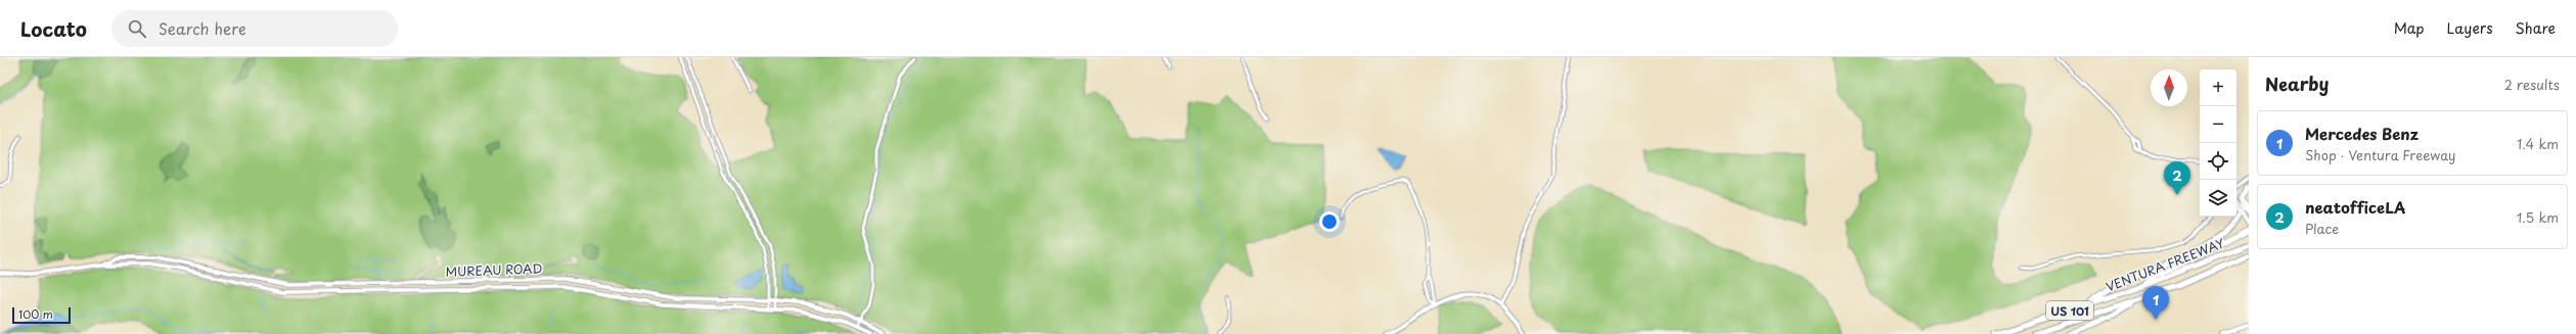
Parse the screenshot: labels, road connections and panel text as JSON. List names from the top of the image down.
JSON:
{
  "streets": {
    "highway": ["VENTURA FREEWAY", "US 101"],
    "main road": ["MUREAU ROAD"]
  },
  "scale_bar": "100 m",
  "north": "top",
  "page": {
    "header": "Locato",
    "search": "Search here",
    "nav": ["Map", "Layers", "Share"],
    "heading": ["Nearby", "2 results"],
    "map_buttons": ["+", "−"],
    "list": [
      {
        "mark": "1",
        "name": "Mercedes Benz",
        "note": "Shop · Ventura Freeway",
        "value": "1.4 km"
      },
      {
        "mark": "2",
        "name": "neatofficeLA",
        "note": "Place",
        "value": "1.5 km"
      }
    ],
    "pins": ["2", "1"],
    "scale": "100 m"
  }
}
